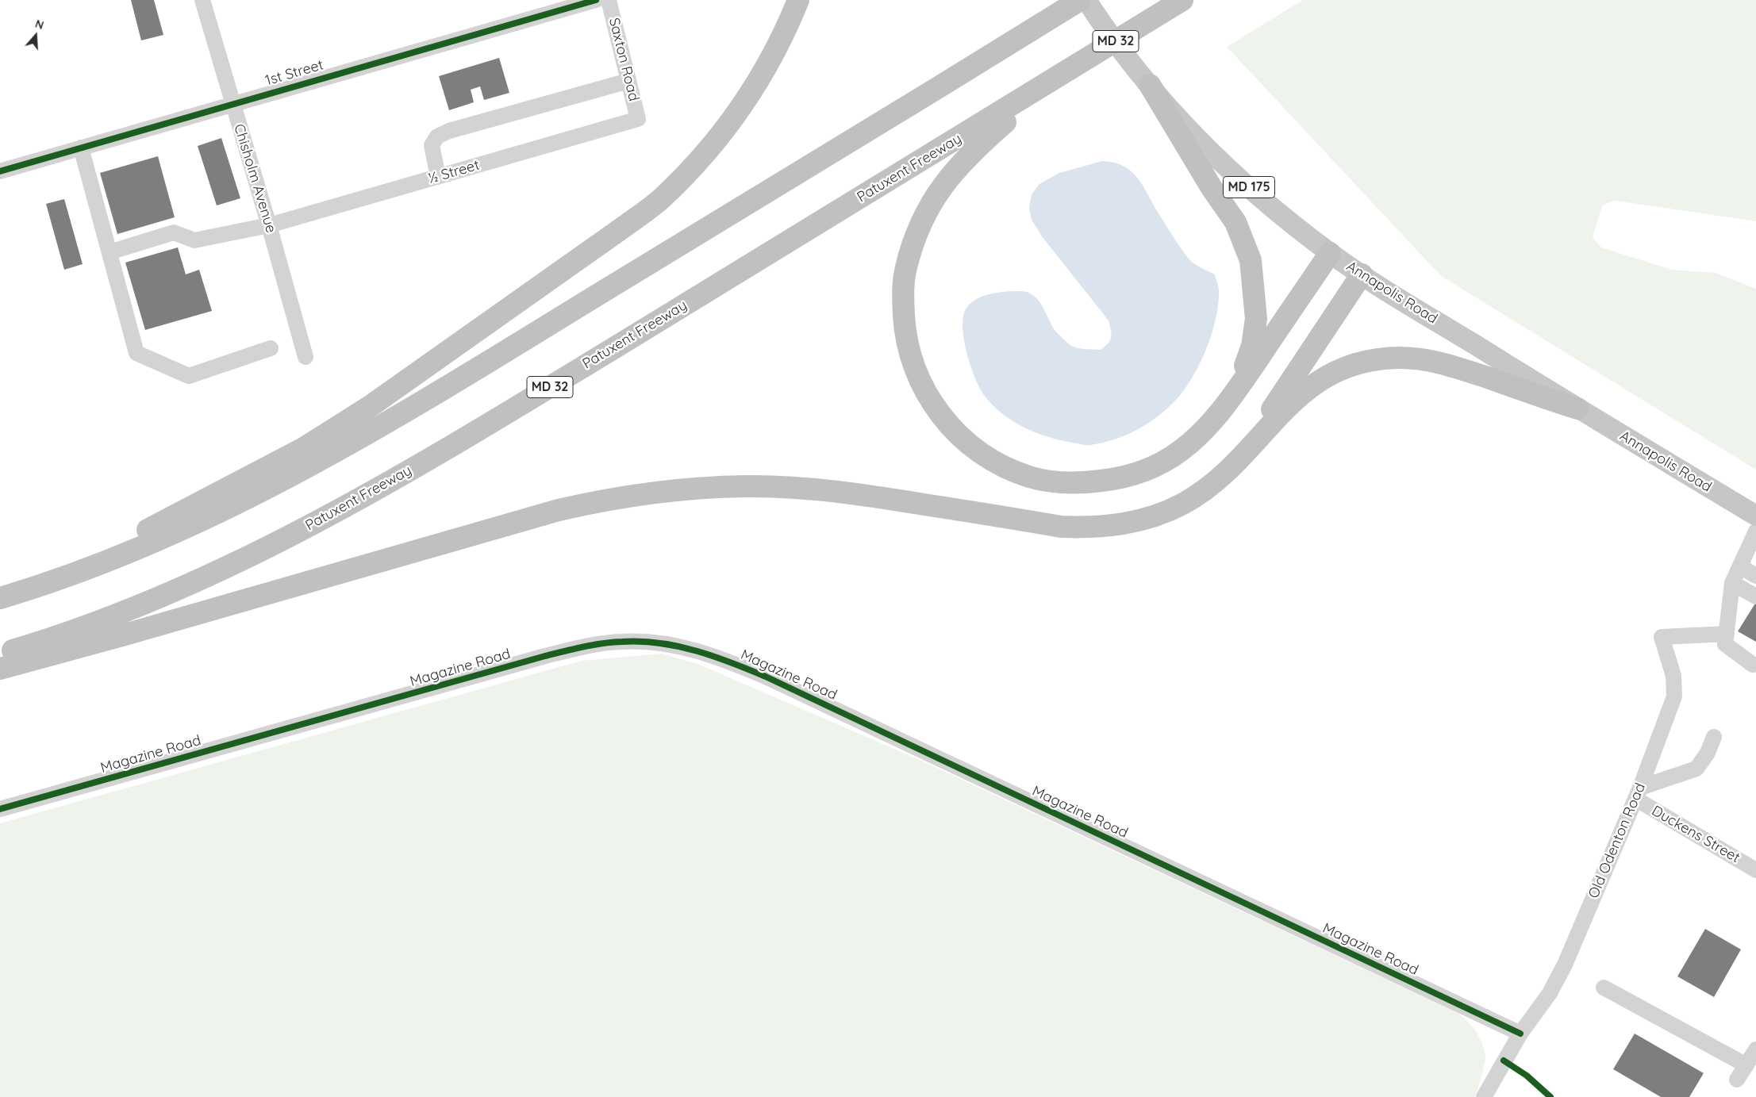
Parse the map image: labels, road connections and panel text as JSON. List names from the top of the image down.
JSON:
{
  "streets": {
    "highway": ["MD 32", "Patuxent Freeway"],
    "main road": ["MD 175", "Annapolis Road"],
    "street": [
      "Saxton Road",
      "1st Street",
      "½ Street",
      "Chisholm Avenue",
      "Magazine Road",
      "Duckens Street",
      "Old Odenton Road"
    ]
  },
  "crossings": [
    ["Saxton Road", "½ Street"],
    ["1st Street", "Chisholm Avenue"],
    ["½ Street", "Chisholm Avenue"],
    ["Magazine Road", "Old Odenton Road"],
    ["Duckens Street", "Old Odenton Road"]
  ],
  "north": "top"
}
